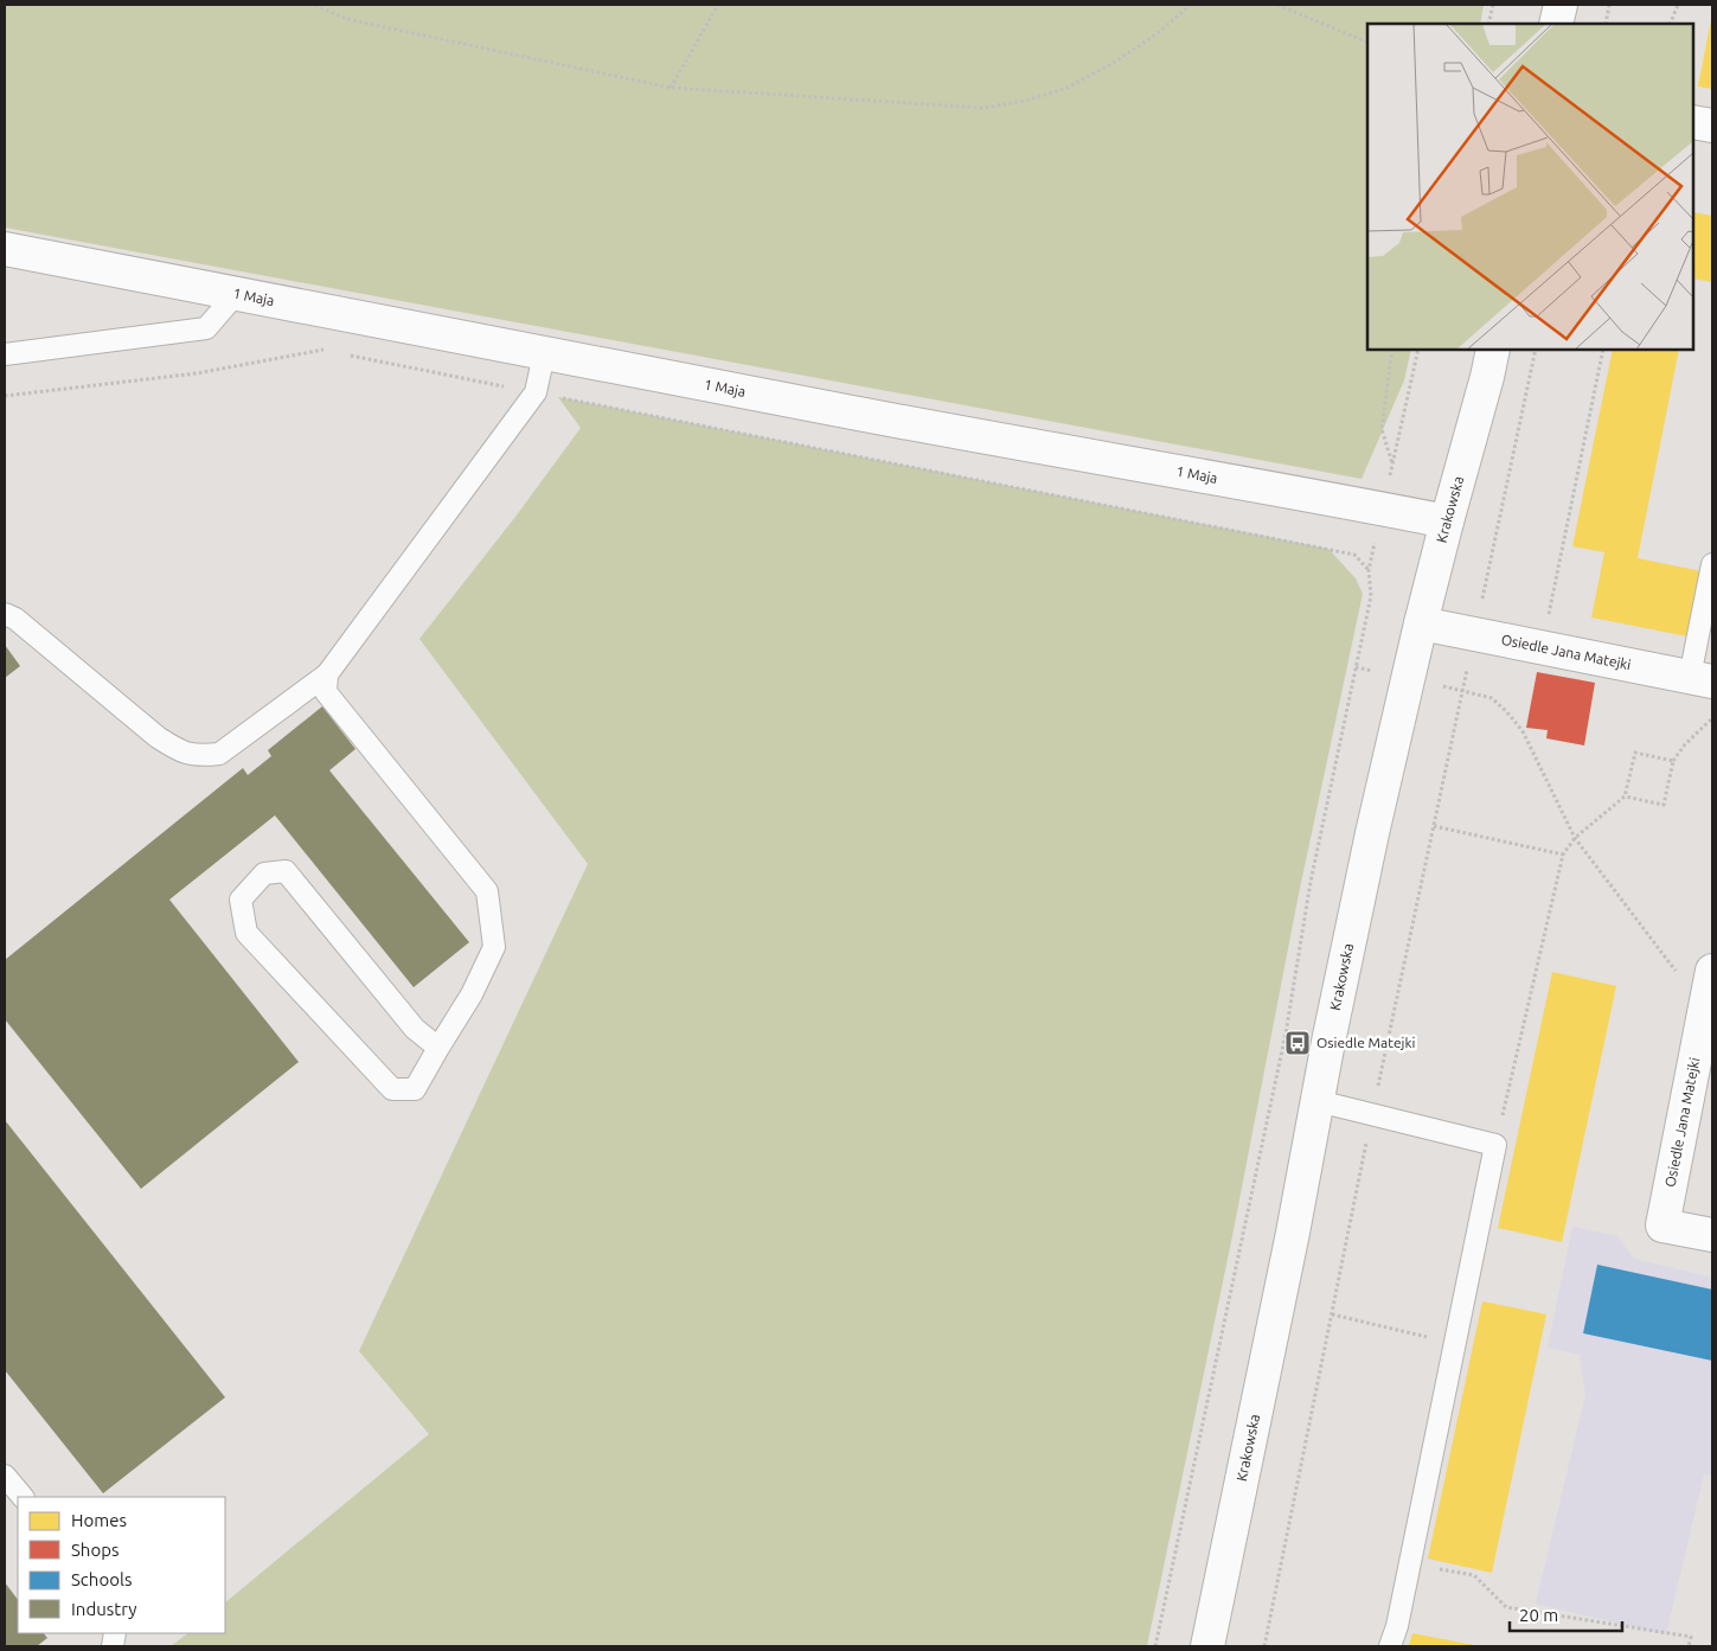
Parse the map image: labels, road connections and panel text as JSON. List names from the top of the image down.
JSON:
{
  "streets": {
    "street": ["1 Maja", "Krakowska", "Osiedle Jana Matejki"]
  },
  "crossings": [
    ["1 Maja", "Krakowska"],
    ["Krakowska", "Osiedle Jana Matejki"]
  ],
  "places": {
    "bus stop": ["Osiedle Matejki"]
  },
  "legend": [
    "Homes",
    "Shops",
    "Schools",
    "Industry"
  ],
  "scale_bar": "20 m"
}
